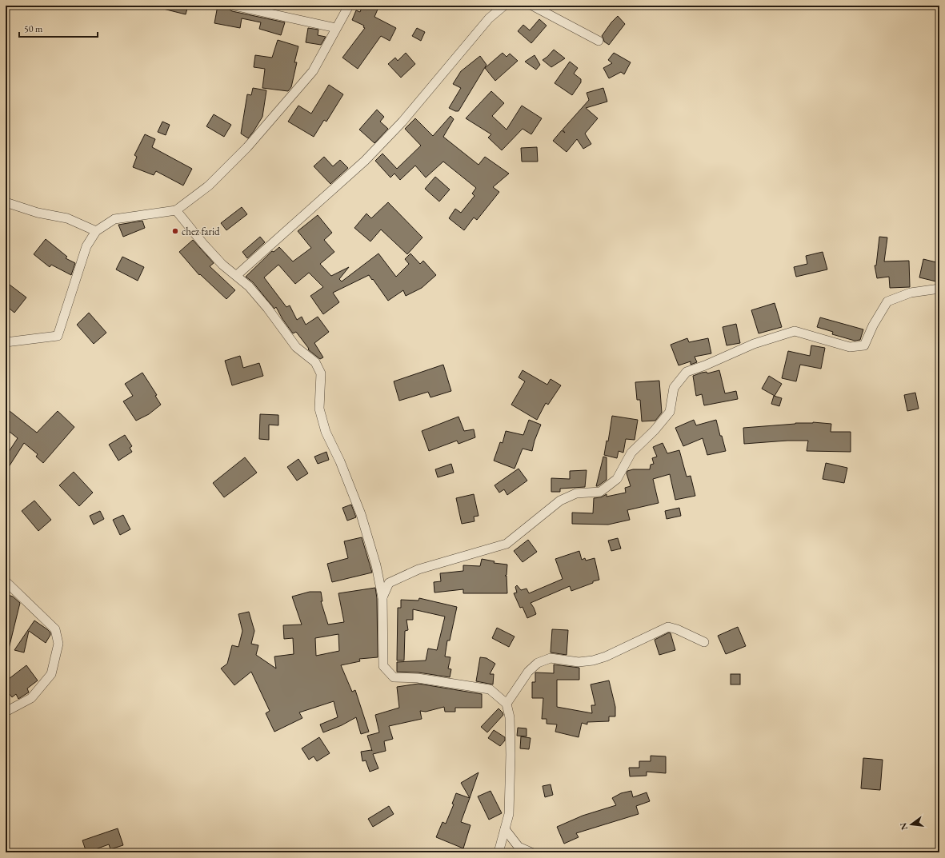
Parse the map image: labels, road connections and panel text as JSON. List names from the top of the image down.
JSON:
{
  "places": ["chez farid"],
  "scale_bar": "50 m",
  "north": "left"
}
